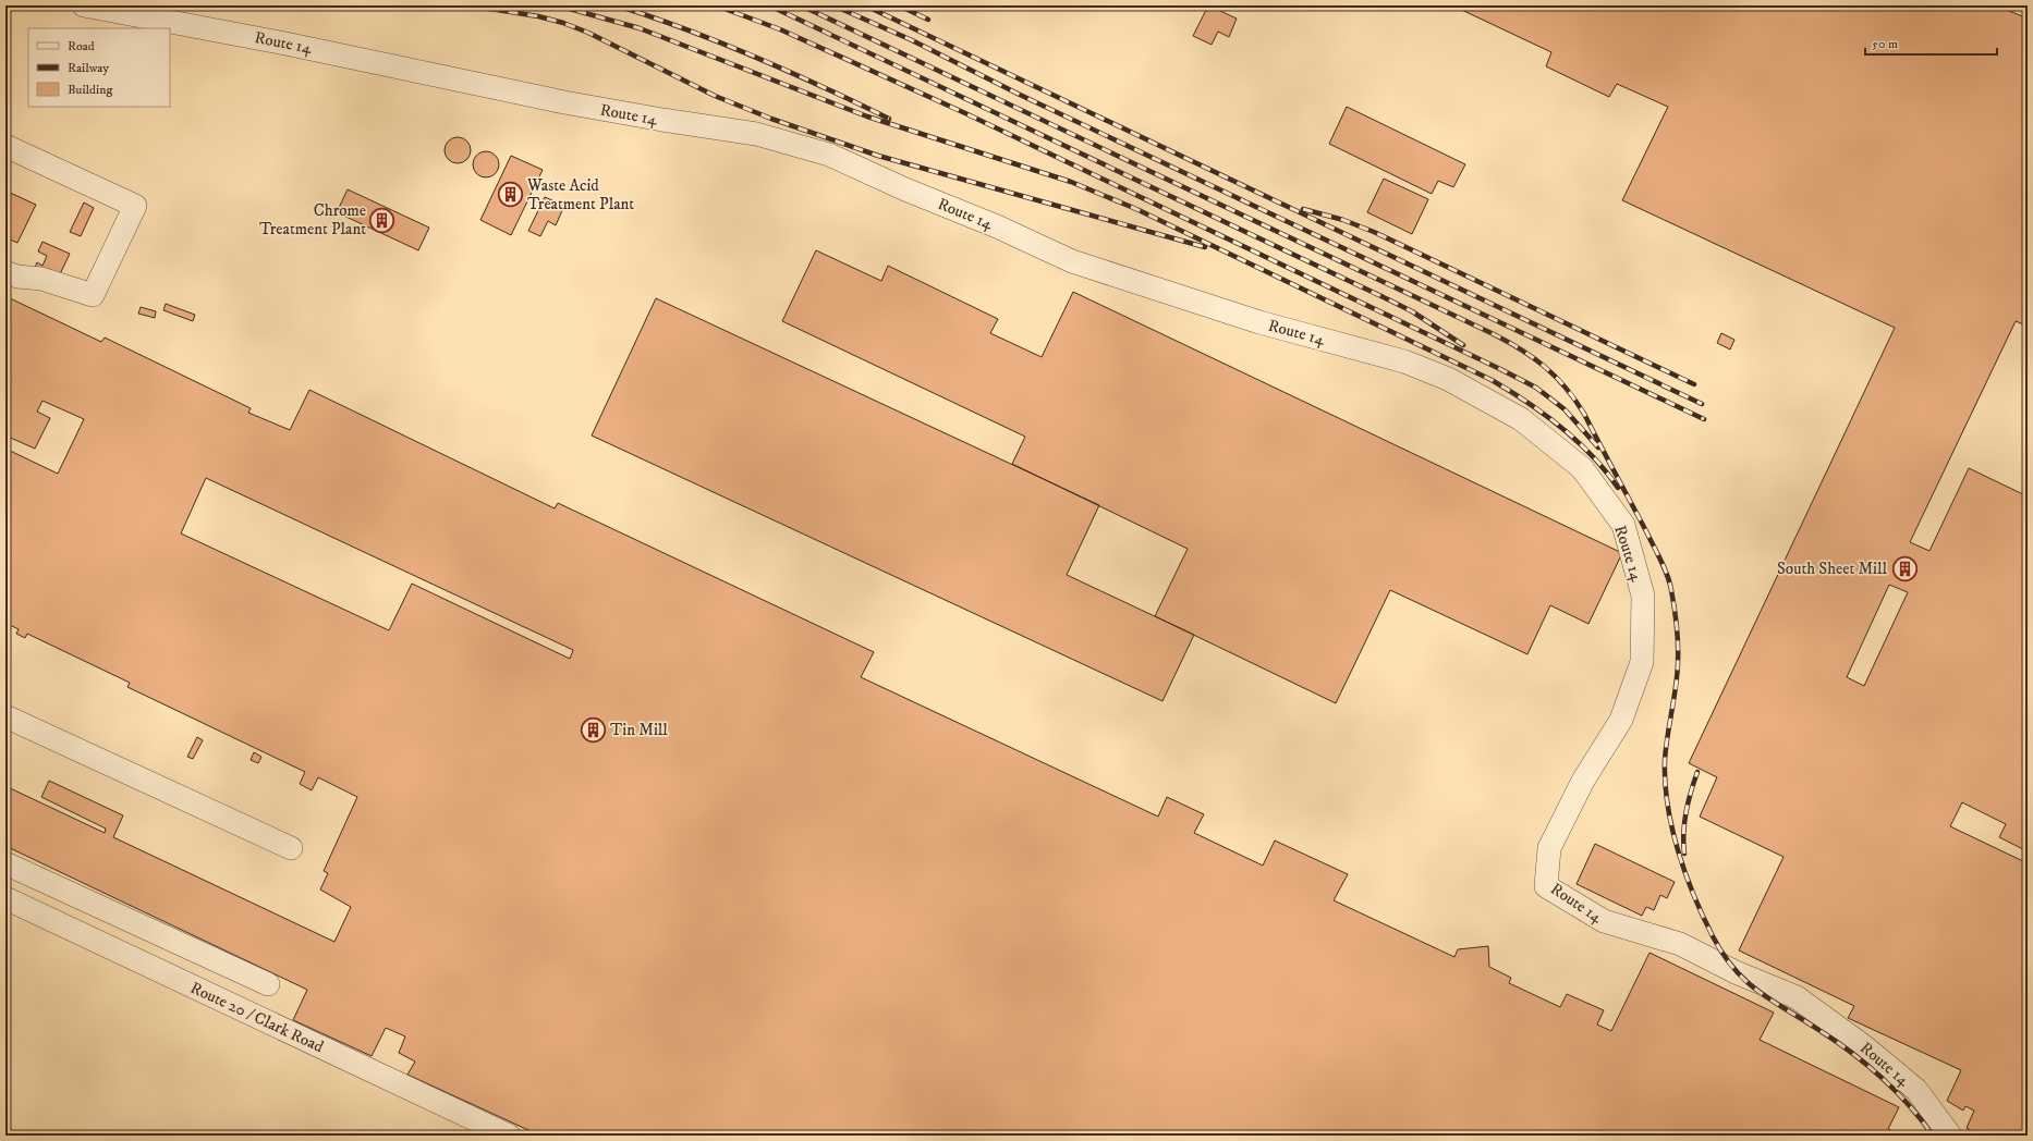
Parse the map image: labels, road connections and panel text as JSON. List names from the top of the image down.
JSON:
{
  "streets": {
    "street": ["Route 14", "Route 20 / Clark Road"]
  },
  "places": {
    "building": [
      "Waste Acid Treatment Plant",
      "Chrome Treatment Plant",
      "South Sheet Mill",
      "Tin Mill"
    ]
  },
  "legend": ["Road", "Railway", "Building"],
  "scale_bar": "50 m"
}
